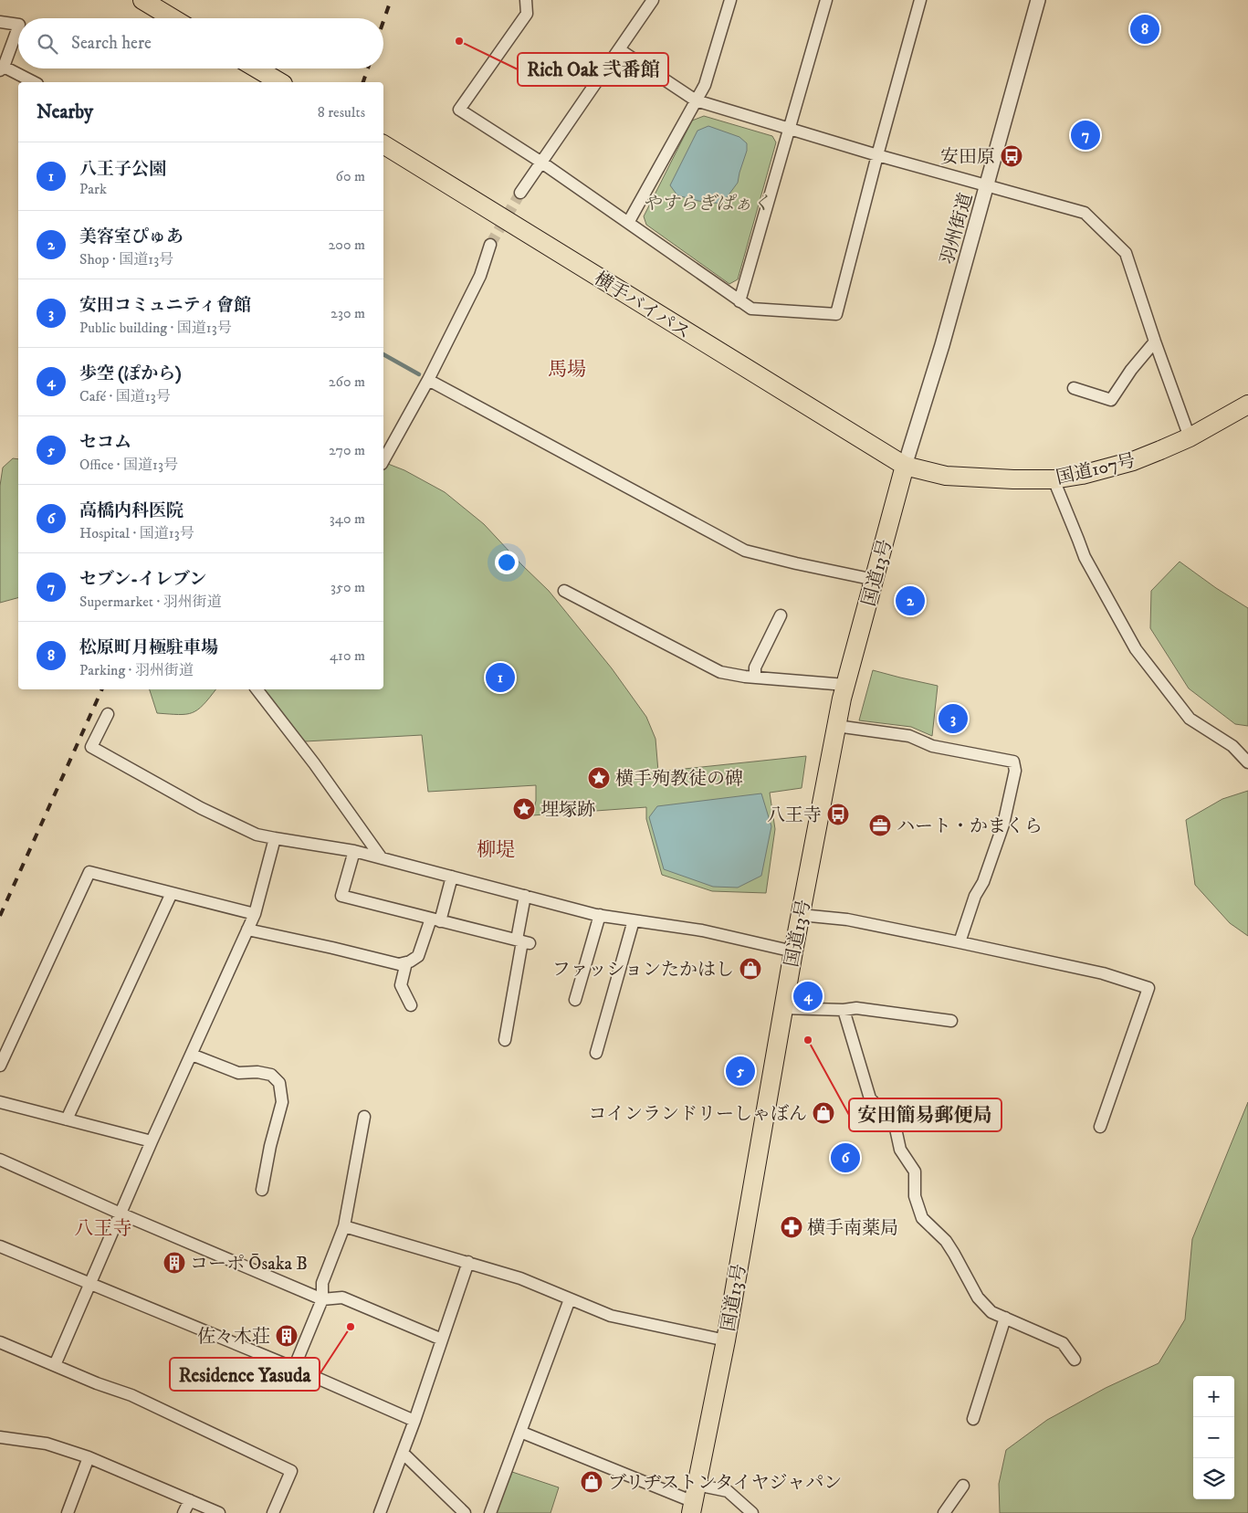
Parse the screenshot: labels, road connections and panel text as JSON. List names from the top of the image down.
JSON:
{
  "streets": {
    "highway": ["横手バイパス", "国道107号", "国道13号"],
    "street": ["羽州街道"]
  },
  "crossings": [
    ["羽州街道", "横手バイパス"],
    ["羽州街道", "国道107号"],
    ["羽州街道", "国道13号"],
    ["横手バイパス", "国道107号"],
    ["横手バイパス", "国道13号"],
    ["国道107号", "国道13号"]
  ],
  "districts": ["馬場", "柳堤", "八王寺"],
  "parks": ["やすらぎぱぁく"],
  "places": {
    "other": ["Rich Oak 弐番館", "安田簡易郵便局", "Residence Yasuda"],
    "bus stop": ["安田原", "八王寺"],
    "place": ["横手殉教徒の碑", "埋塚跡"],
    "office": ["ハート・かまくら"],
    "shop": ["ファッションたかはし", "コインランドリーしゃぼん", "ブリヂストンタイヤジャパン"],
    "pharmacy": ["横手南薬局"],
    "building": ["コーポ Ōsaka B", "佐々木荘"]
  },
  "page": {
    "pins": [
      "8",
      "7",
      "2",
      "1",
      "3",
      "4",
      "5",
      "6"
    ],
    "search": "Search here",
    "heading": ["Nearby", "8 results"],
    "list": [
      {
        "mark": "1",
        "name": "八王子公園",
        "note": "Park",
        "value": "60 m"
      },
      {
        "mark": "2",
        "name": "美容室ぴゅあ",
        "note": "Shop · 国道13号",
        "value": "200 m"
      },
      {
        "mark": "3",
        "name": "安田コミュニティ會館",
        "note": "Public building · 国道13号",
        "value": "230 m"
      },
      {
        "mark": "4",
        "name": "歩空 (ぽから)",
        "note": "Café · 国道13号",
        "value": "260 m"
      },
      {
        "mark": "5",
        "name": "セコム",
        "note": "Office · 国道13号",
        "value": "270 m"
      },
      {
        "mark": "6",
        "name": "高橋内科医院",
        "note": "Hospital · 国道13号",
        "value": "340 m"
      },
      {
        "mark": "7",
        "name": "セブン-イレブン",
        "note": "Supermarket · 羽州街道",
        "value": "350 m"
      },
      {
        "mark": "8",
        "name": "松原町月極駐車場",
        "note": "Parking · 羽州街道",
        "value": "410 m"
      }
    ],
    "map_buttons": ["+", "−"]
  }
}
